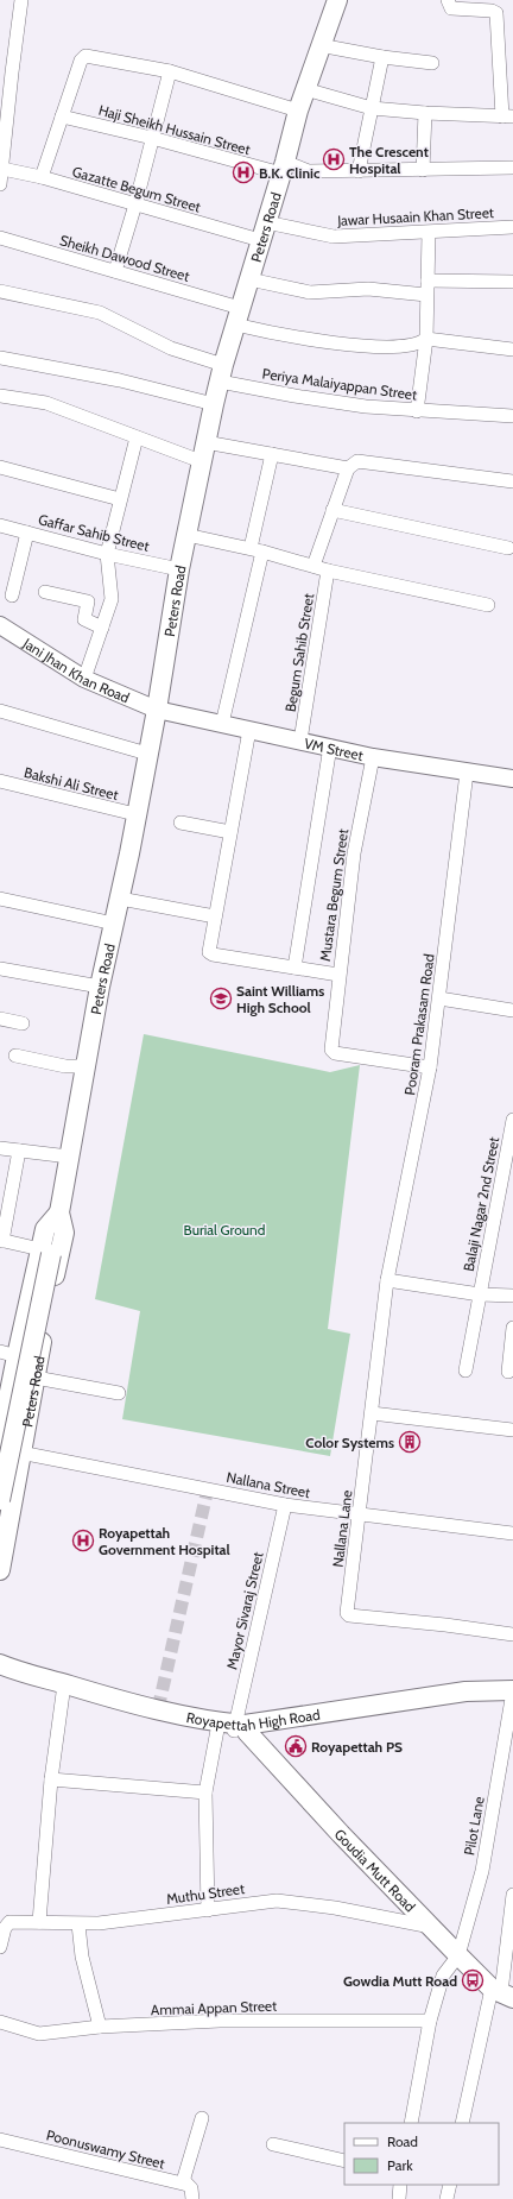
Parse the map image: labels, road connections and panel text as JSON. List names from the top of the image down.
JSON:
{
  "streets": {
    "main road": ["Peters Road", "Royapettah High Road", "Goudia Mutt Road"],
    "street": [
      "Haji Sheikh Hussain Street",
      "Gazatte Begum Street",
      "Jawar Husaain Khan Street",
      "Sheikh Dawood Street",
      "Periya Malaiyappan Street",
      "Gaffar Sahib Street",
      "Begum Sahib Street",
      "Jani Jhan Khan Road",
      "VM Street",
      "Bakshi Ali Street",
      "Mustara Begum Street",
      "Pooram Prakasam Road",
      "Balaji Nagar 2nd Street",
      "Nallana Street",
      "Nallana Lane",
      "Mayor Sivaraj Street",
      "Pilot Lane",
      "Muthu Street",
      "Ammai Appan Street",
      "Poonuswamy Street"
    ]
  },
  "crossings": [
    ["Haji Sheikh Hussain Street", "Peters Road"],
    ["Gazatte Begum Street", "Jawar Husaain Khan Street"],
    ["Gazatte Begum Street", "Peters Road"],
    ["Jawar Husaain Khan Street", "Peters Road"],
    ["Peters Road", "Sheikh Dawood Street"],
    ["Peters Road", "Periya Malaiyappan Street"],
    ["Peters Road", "Gaffar Sahib Street"],
    ["Peters Road", "Jani Jhan Khan Road"],
    ["Peters Road", "VM Street"],
    ["Peters Road", "Bakshi Ali Street"],
    ["Peters Road", "Nallana Street"],
    ["Begum Sahib Street", "VM Street"],
    ["Jani Jhan Khan Road", "VM Street"],
    ["VM Street", "Mustara Begum Street"],
    ["VM Street", "Pooram Prakasam Road"],
    ["Mustara Begum Street", "Pooram Prakasam Road"],
    ["Pooram Prakasam Road", "Nallana Lane"],
    ["Nallana Street", "Nallana Lane"],
    ["Nallana Street", "Mayor Sivaraj Street"],
    ["Mayor Sivaraj Street", "Royapettah High Road"],
    ["Mayor Sivaraj Street", "Goudia Mutt Road"],
    ["Mayor Sivaraj Street", "Muthu Street"],
    ["Royapettah High Road", "Pilot Lane"],
    ["Royapettah High Road", "Goudia Mutt Road"],
    ["Pilot Lane", "Goudia Mutt Road"],
    ["Goudia Mutt Road", "Muthu Street"]
  ],
  "parks": ["Burial Ground"],
  "places": {
    "hospital": ["The Crescent Hospital", "B.K. Clinic", "Royapettah Government Hospital"],
    "school or university": ["Saint Williams High School"],
    "building": ["Color Systems"],
    "public building": ["Royapettah PS"],
    "bus stop": ["Gowdia Mutt Road"]
  },
  "legend": ["Road", "Park"]
}
